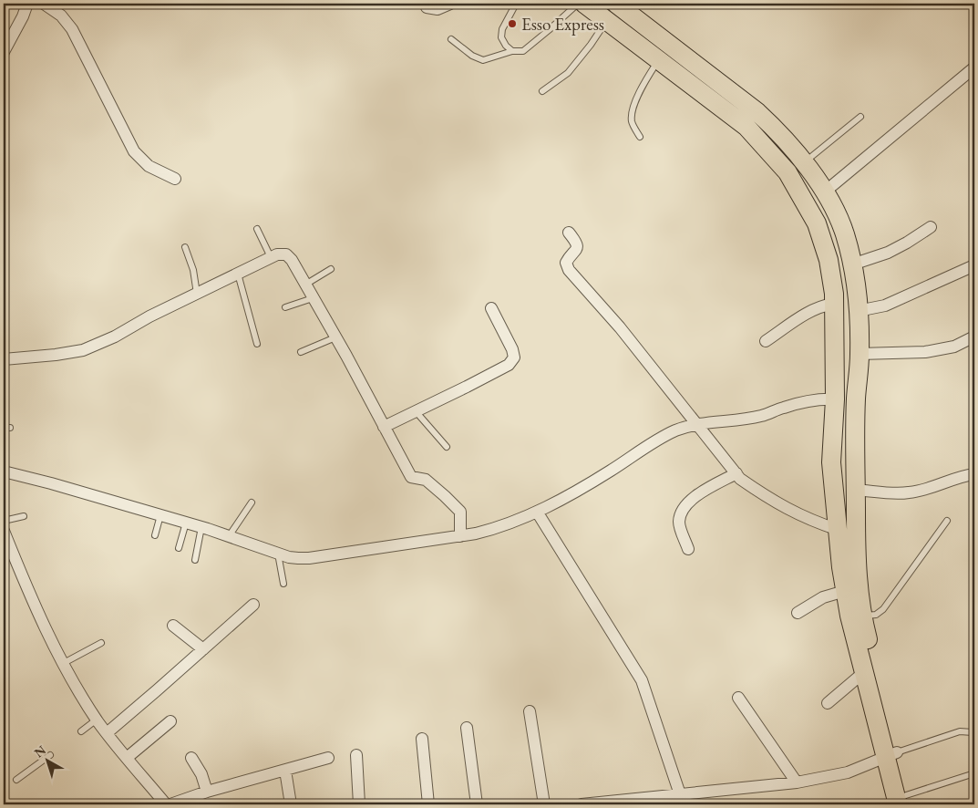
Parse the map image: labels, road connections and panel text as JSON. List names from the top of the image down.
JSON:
{
  "places": ["Esso Express"],
  "north": "top left"
}
